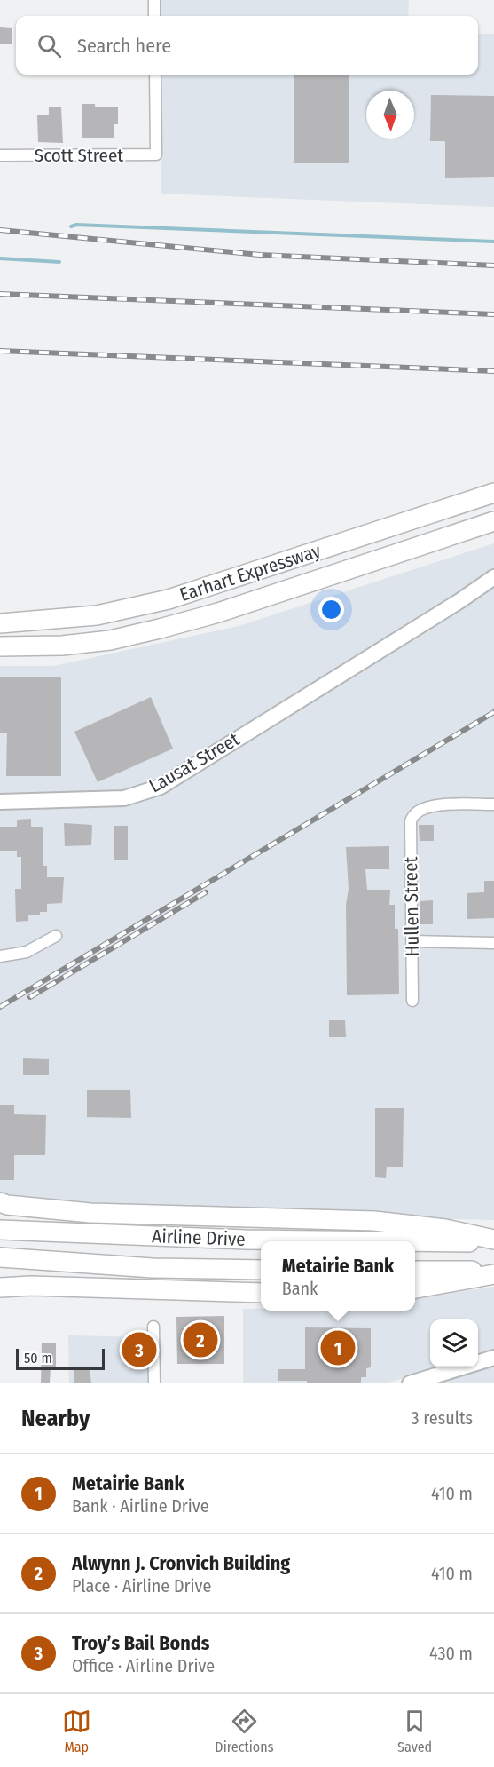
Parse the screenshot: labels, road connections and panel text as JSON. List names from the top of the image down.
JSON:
{
  "streets": {
    "highway": ["Earhart Expressway", "Airline Drive"],
    "street": ["Scott Street", "Lausat Street", "Hullen Street"]
  },
  "scale_bar": "50 m",
  "north": "bottom",
  "page": {
    "search": "Search here",
    "popup": ["Metairie Bank", "Bank"],
    "pins": ["2", "1", "3"],
    "scale": "50 m",
    "heading": ["Nearby", "3 results"],
    "list": [
      {
        "mark": "1",
        "name": "Metairie Bank",
        "note": "Bank · Airline Drive",
        "value": "410 m"
      },
      {
        "mark": "2",
        "name": "Alwynn J. Cronvich Building",
        "note": "Place · Airline Drive",
        "value": "410 m"
      },
      {
        "mark": "3",
        "name": "Troy’s Bail Bonds",
        "note": "Office · Airline Drive",
        "value": "430 m"
      }
    ],
    "nav": ["Map", "Directions", "Saved"]
  }
}
